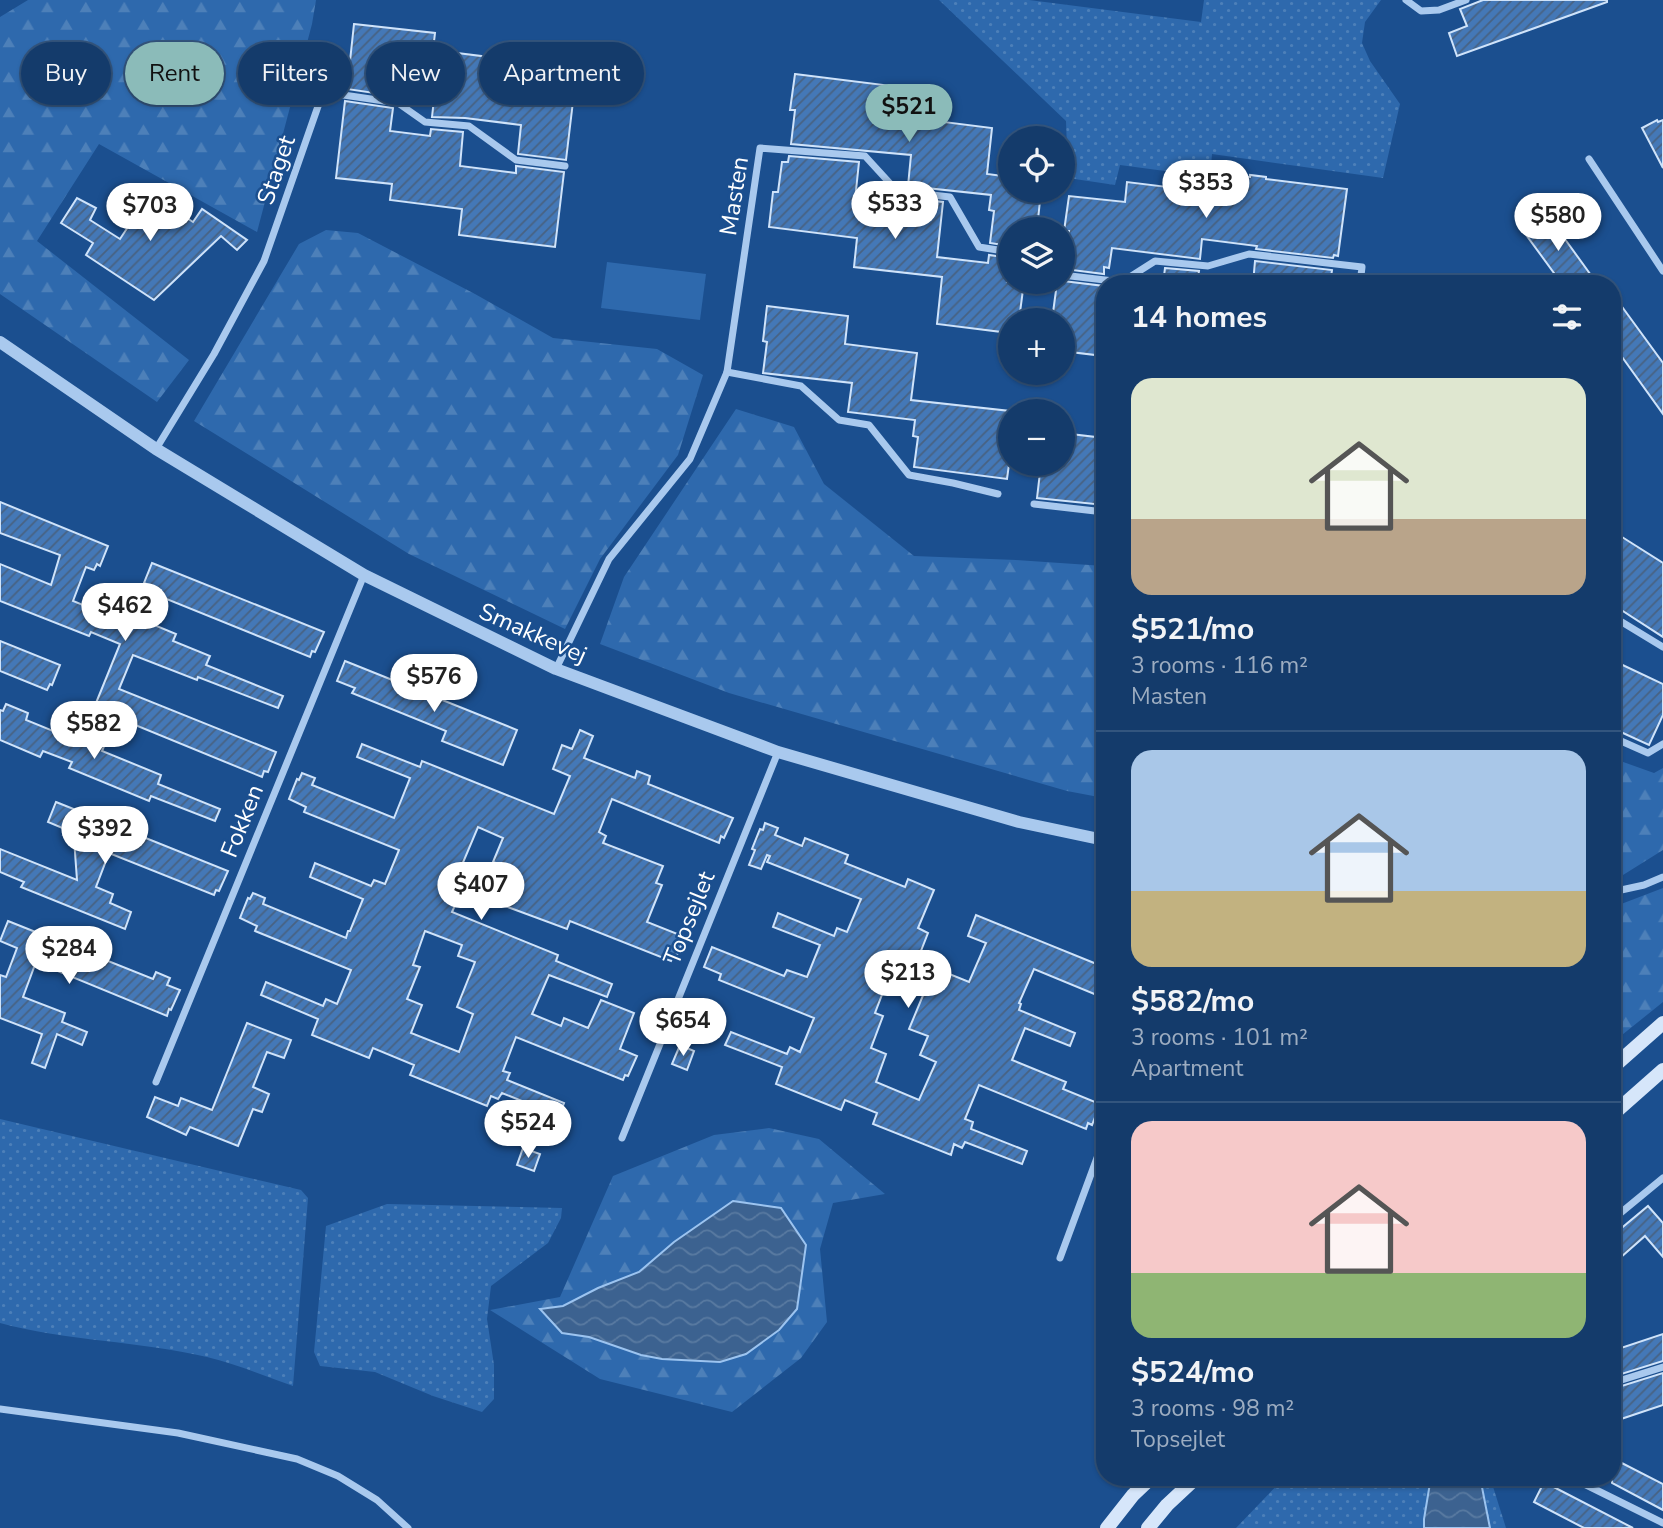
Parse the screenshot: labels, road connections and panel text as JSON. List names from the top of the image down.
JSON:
{
  "streets": {
    "street": [
      "Staget",
      "Masten",
      "Smakkevej",
      "Fokken",
      "Topsejlet"
    ]
  },
  "crossings": [
    ["Staget", "Smakkevej"],
    ["Masten", "Smakkevej"],
    ["Smakkevej", "Fokken"],
    ["Smakkevej", "Topsejlet"]
  ],
  "page": {
    "chip": [
      "Buy",
      "Rent",
      "Filters",
      "New",
      "Apartment"
    ],
    "price": [
      "$521",
      "$353",
      "$533",
      "$703",
      "$580",
      "$462",
      "$576",
      "$582",
      "$392",
      "$407",
      "$284",
      "$213",
      "$654",
      "$524"
    ],
    "map_buttons": ["+", "−"],
    "heading": "14 homes",
    "list": [
      {
        "name": "$521/mo",
        "note": "3 rooms · 116 m² · Masten"
      },
      {
        "name": "$582/mo",
        "note": "3 rooms · 101 m² · Apartment"
      },
      {
        "name": "$524/mo",
        "note": "3 rooms · 98 m² · Topsejlet"
      }
    ]
  }
}
